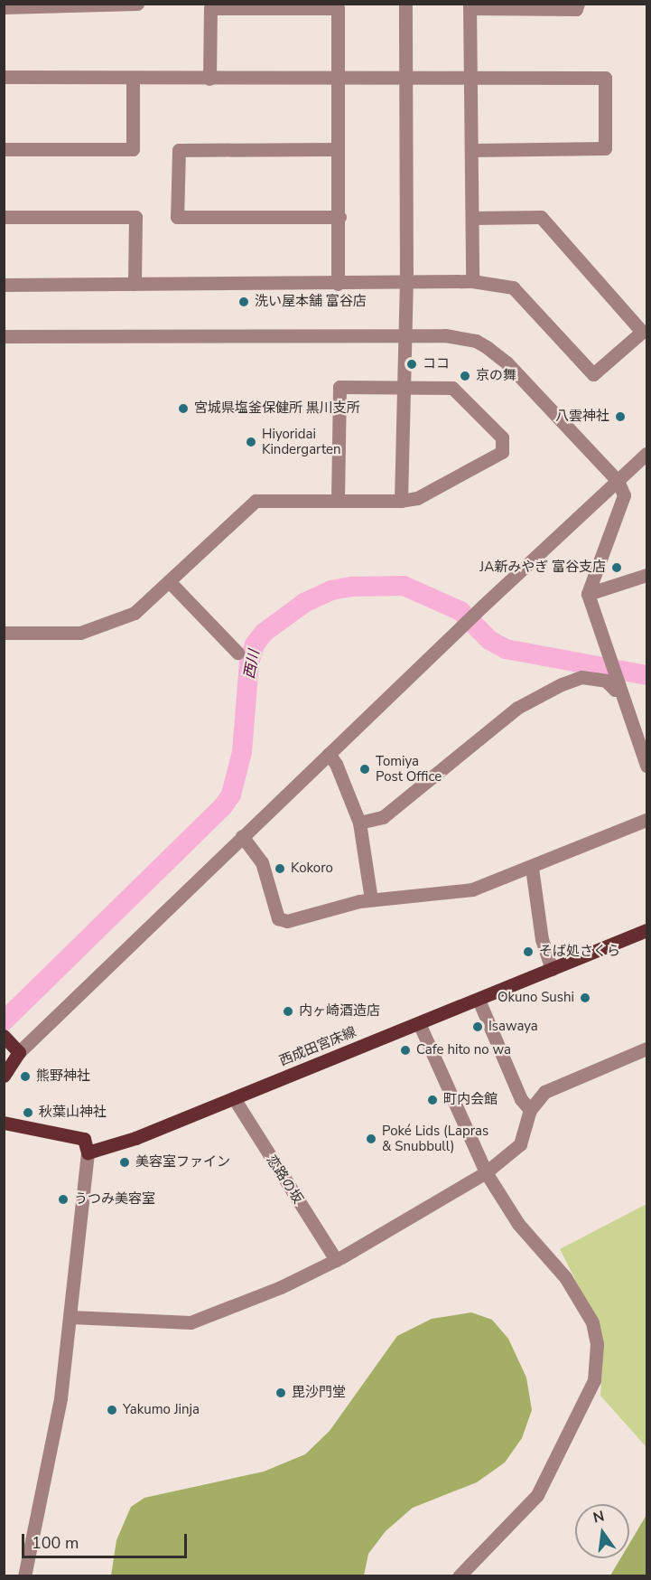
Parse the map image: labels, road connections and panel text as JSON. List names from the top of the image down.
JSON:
{
  "streets": {
    "main road": ["西成田宮床線"],
    "street": ["恋路の坂"]
  },
  "crossings": [
    ["西成田宮床線", "恋路の坂"]
  ],
  "water": ["西川"],
  "places": [
    "洗い屋本舗 富谷店",
    "ココ",
    "京の舞",
    "宮城県塩釜保健所 黒川支所",
    "八雲神社",
    "Hiyoridai Kindergarten",
    "JA新みやぎ 富谷支店",
    "Tomiya Post Office",
    "Kokoro",
    "そば処さくら",
    "Okuno Sushi",
    "内ヶ崎酒造店",
    "Isawaya",
    "Cafe hito no wa",
    "熊野神社",
    "町内会館",
    "秋葉山神社",
    "Poké Lids (Lapras & Snubbull)",
    "美容室ファイン",
    "うつみ美容室",
    "毘沙門堂",
    "Yakumo Jinja"
  ],
  "scale_bar": "100 m",
  "north": "top"
}
